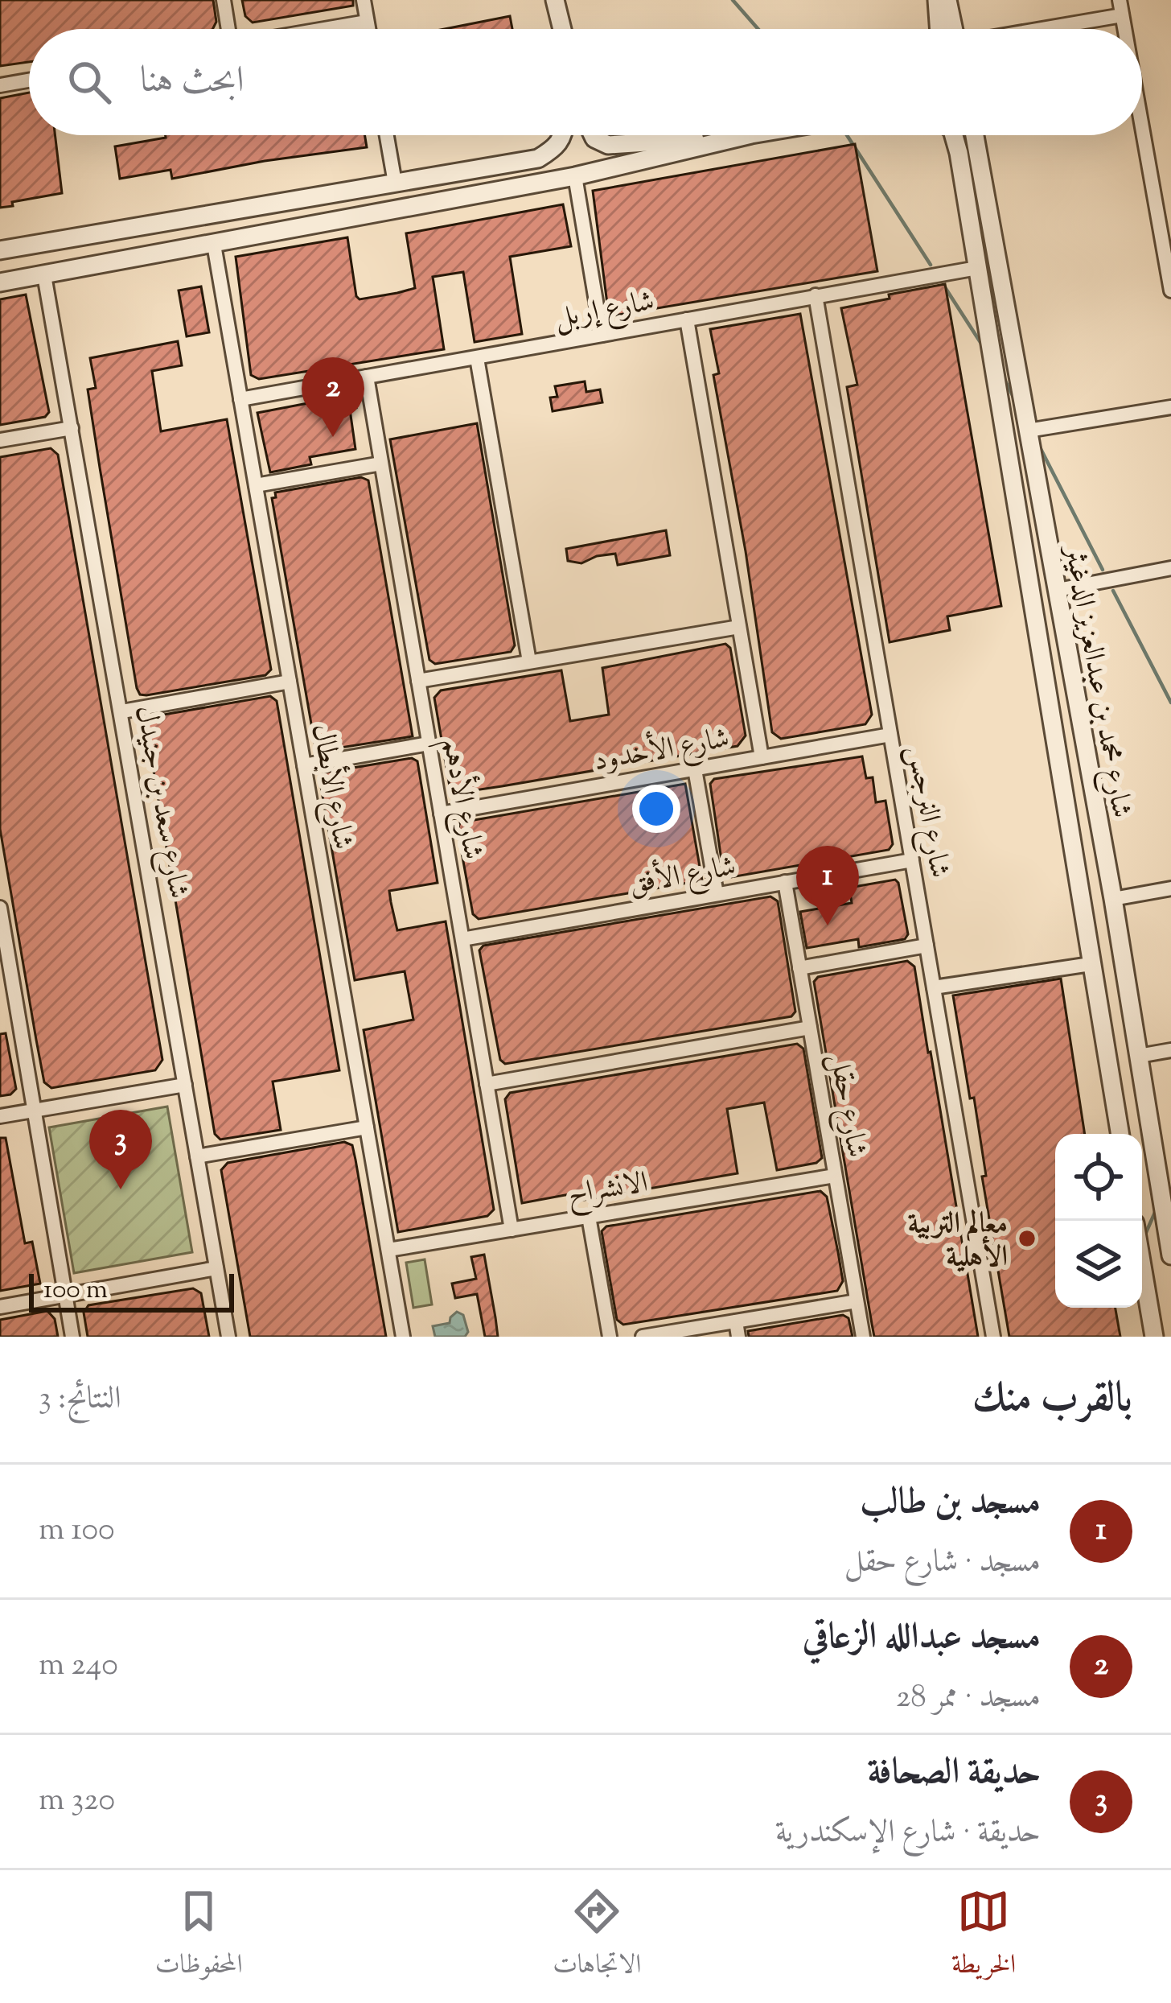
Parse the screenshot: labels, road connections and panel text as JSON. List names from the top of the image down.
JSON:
{
  "streets": {
    "street": [
      "شارع إربل",
      "شارع محمد بن عبدالعزيز الدغيثر",
      "شارع الأخدود",
      "شارع الأبطال",
      "شارع الأدهم",
      "شارع سعد بن جنيدل",
      "شارع النرجس",
      "شارع الأفق",
      "شارع حقل",
      "الانشراح"
    ]
  },
  "crossings": [
    ["شارع إربل", "شارع محمد بن عبدالعزيز الدغيثر"],
    ["شارع إربل", "شارع الأبطال"],
    ["شارع إربل", "شارع الأدهم"],
    ["شارع إربل", "شارع النرجس"],
    ["شارع الأخدود", "شارع الأدهم"],
    ["شارع الأخدود", "شارع النرجس"],
    ["شارع الأبطال", "الانشراح"],
    ["شارع الأدهم", "شارع الأفق"],
    ["شارع الأدهم", "الانشراح"],
    ["شارع النرجس", "شارع الأفق"],
    ["شارع الأفق", "شارع حقل"],
    ["شارع حقل", "الانشراح"]
  ],
  "places": ["معالم التربية الأهلية"],
  "scale_bar": "100 m",
  "page": {
    "search": "ابحث هنا",
    "pins": ["2", "1", "3"],
    "scale": "100 m",
    "heading": ["بالقرب منك", "النتائج: 3"],
    "list": [
      {
        "mark": "1",
        "name": "مسجد بن طالب",
        "note": "مسجد · شارع حقل",
        "value": "100 m"
      },
      {
        "mark": "2",
        "name": "مسجد عبدالله الزعاقي",
        "note": "مسجد · ممر 28",
        "value": "240 m"
      },
      {
        "mark": "3",
        "name": "حديقة الصحافة",
        "note": "حديقة · شارع الإسكندرية",
        "value": "320 m"
      }
    ],
    "nav": ["الخريطة", "الاتجاهات", "المحفوظات"]
  }
}
